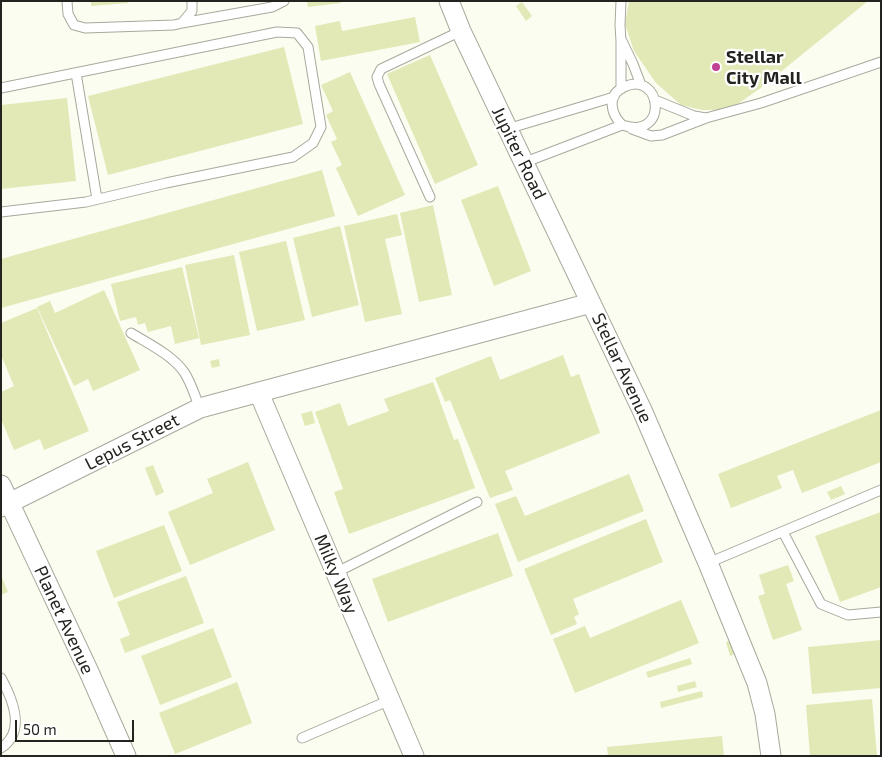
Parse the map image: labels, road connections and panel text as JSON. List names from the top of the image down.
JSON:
{
  "streets": {
    "street": [
      "Jupiter Road",
      "Stellar Avenue",
      "Lepus Street",
      "Milky Way",
      "Planet Avenue"
    ]
  },
  "crossings": [
    ["Jupiter Road", "Stellar Avenue"],
    ["Stellar Avenue", "Lepus Street"],
    ["Stellar Avenue", "Milky Way"],
    ["Lepus Street", "Milky Way"],
    ["Lepus Street", "Planet Avenue"]
  ],
  "places": ["Stellar City Mall"],
  "scale_bar": "50 m"
}
